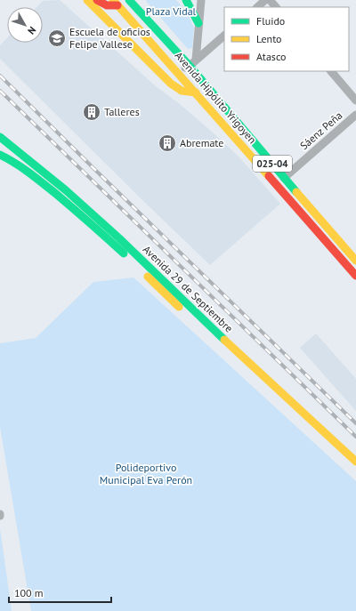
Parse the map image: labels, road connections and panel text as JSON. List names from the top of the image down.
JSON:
{
  "streets": {
    "street": [
      "Avenida Hipólito Yrigoyen",
      "Sáenz Peña",
      "025-04",
      "Avenida 29 de Septiembre"
    ]
  },
  "crossings": [
    ["Avenida Hipólito Yrigoyen", "Sáenz Peña"]
  ],
  "parks": ["Plaza Vidal", "Polideportivo Municipal Eva Perón"],
  "places": {
    "school or university": ["Escuela de oficios Felipe Vallese"],
    "building": ["Talleres", "Abremate"]
  },
  "legend": ["Fluido", "Lento", "Atasco"],
  "scale_bar": "100 m",
  "north": "bottom right"
}
